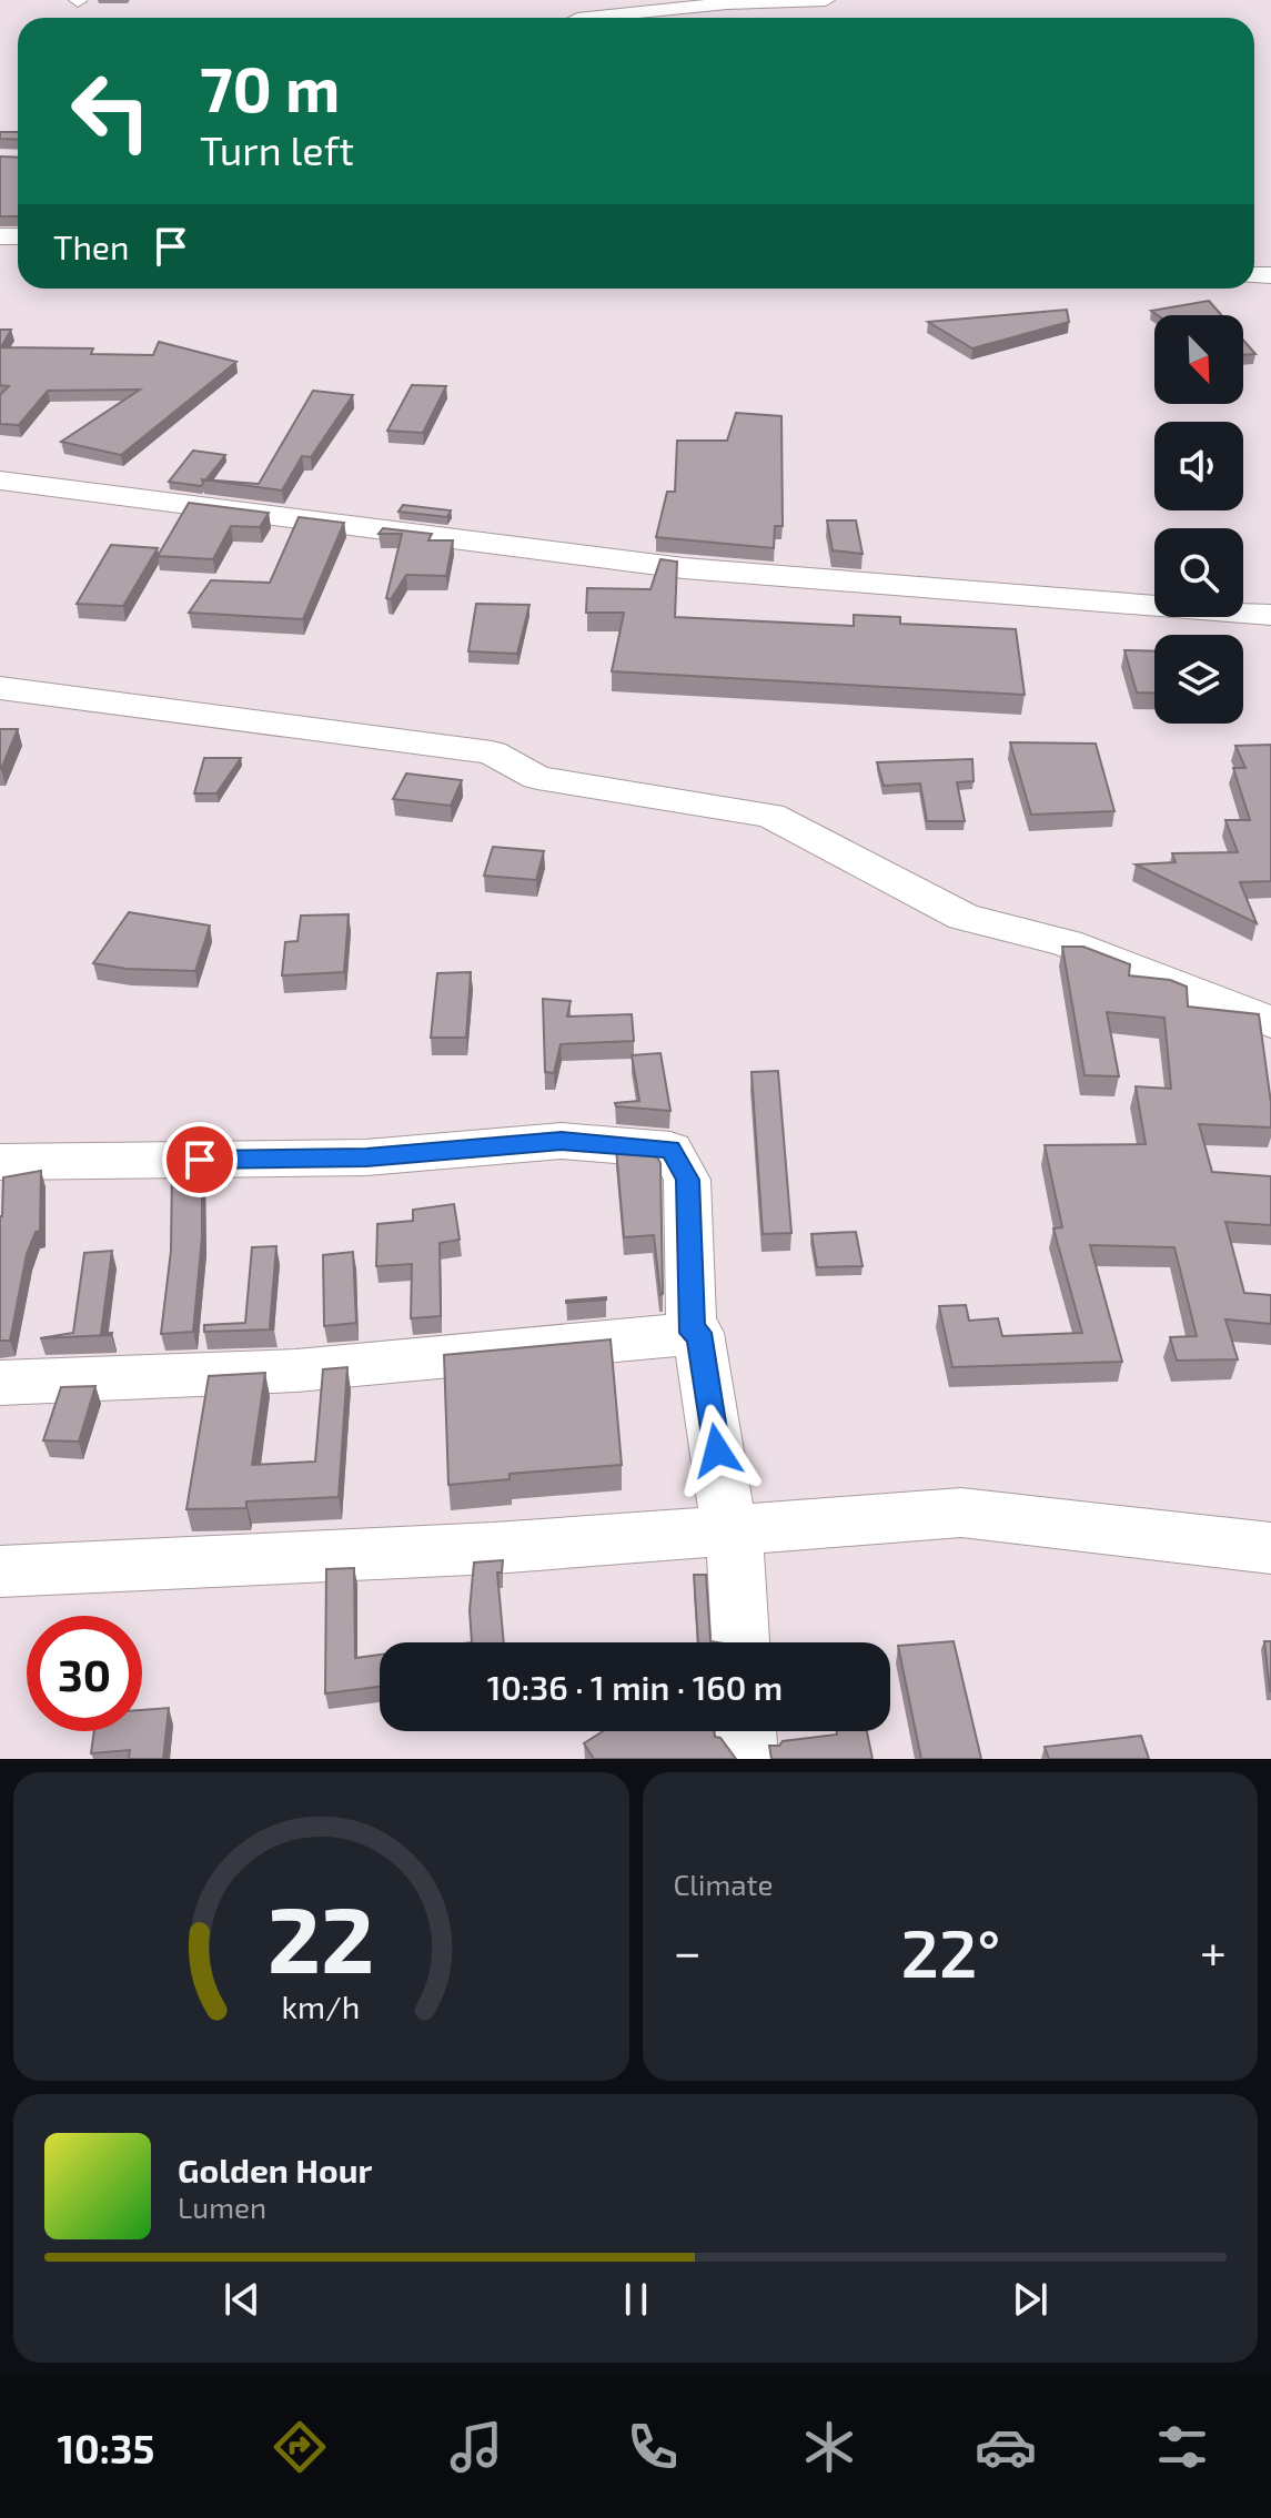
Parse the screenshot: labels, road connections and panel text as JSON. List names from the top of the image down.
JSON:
{
  "north": "bottom right",
  "page": {
    "turn": ["70 m", "Turn left"],
    "then": "Then",
    "limit": "30",
    "trip": "10:36 · 1 min · 160 m",
    "tile": "Climate",
    "heat": ["−", "22°", "+"],
    "song": ["Golden Hour", "Lumen"],
    "tabs": "10:35",
    "gauge": ["22", "km/h"]
  }
}
